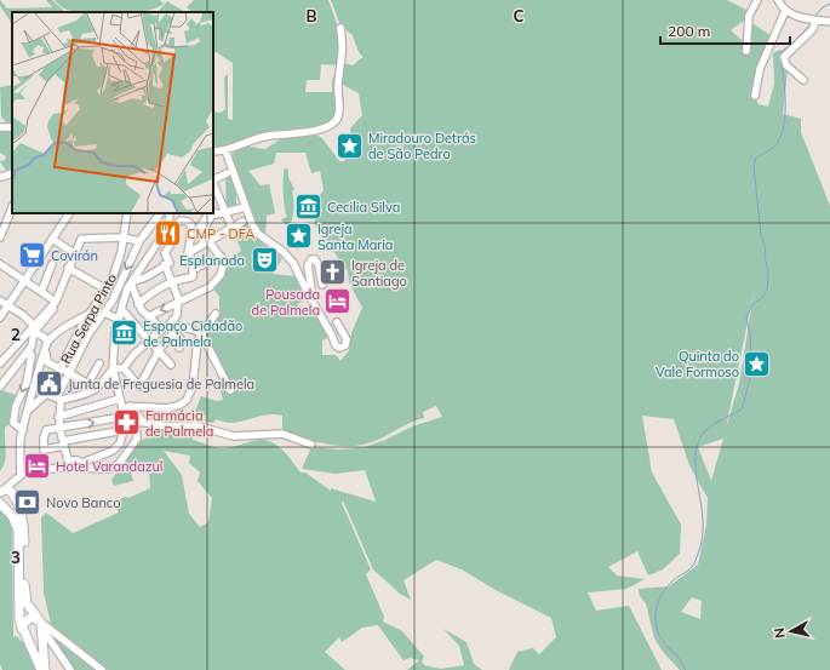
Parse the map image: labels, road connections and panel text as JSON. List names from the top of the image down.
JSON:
{
  "streets": {
    "street": ["Rua Serpa Pinto"]
  },
  "places": {
    "place": ["Miradouro Detrás de São Pedro", "Igreja Santa Maria", "Quinta do Vale Formoso"],
    "museum": ["Cecilia Silva", "Espaço Cidadão de Palmela"],
    "restaurant": ["CMP - DFA"],
    "supermarket": ["Covirán"],
    "theatre": ["Esplanada"],
    "church": ["Igreja de Santiago"],
    "hotel": ["Pousada de Palmela", "Hotel Varandazul"],
    "public building": ["Junta de Freguesia de Palmela"],
    "pharmacy": ["Farmácia de Palmela"],
    "bank": ["Novo Banco"]
  },
  "scale_bar": "200 m",
  "north": "left",
  "grid": {
    "columns": ["B", "C"],
    "rows": ["2", "3"]
  }
}
